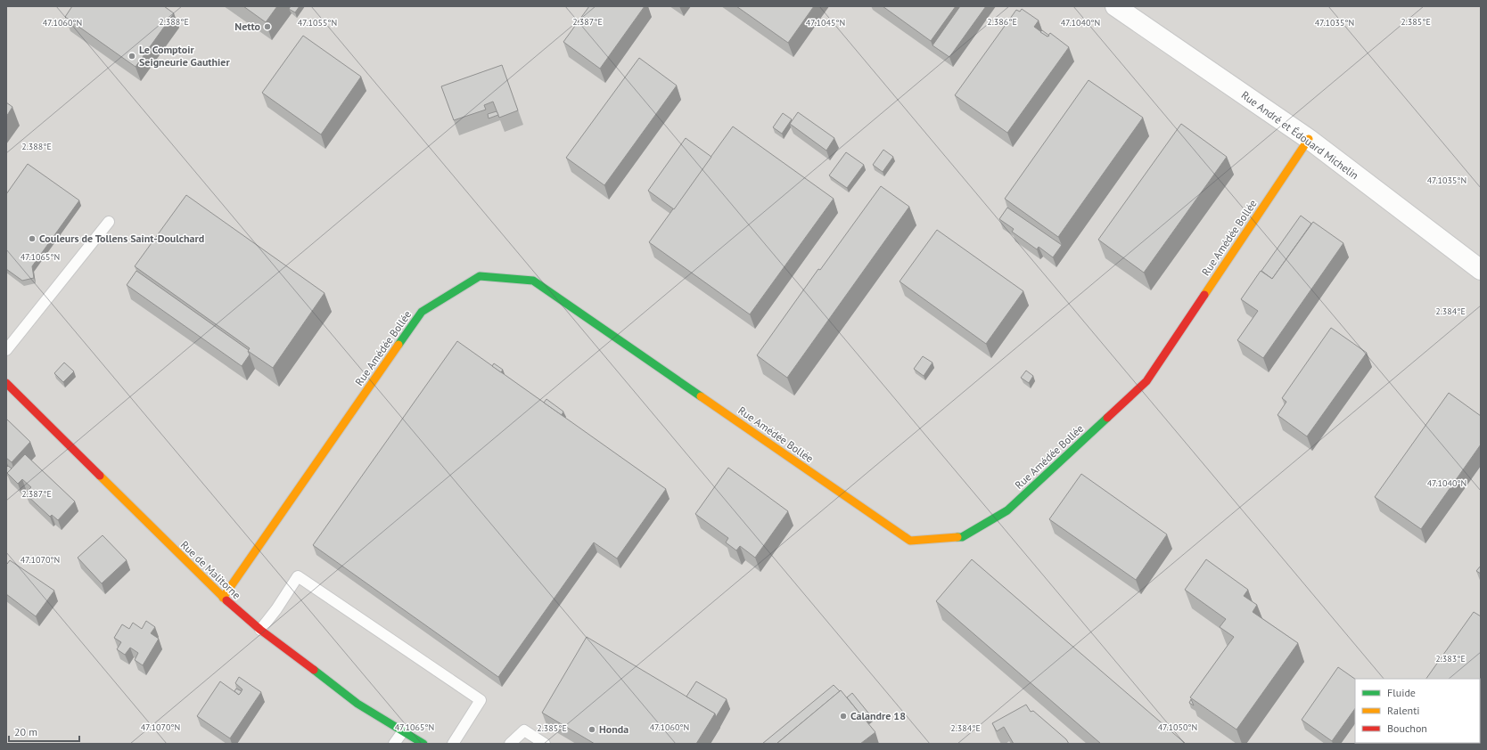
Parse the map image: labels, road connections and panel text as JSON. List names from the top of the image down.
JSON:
{
  "streets": {
    "street": ["Rue André et Édouard Michelin", "Rue Amédée Bollée", "Rue de Malitorne"]
  },
  "crossings": [
    ["Rue André et Édouard Michelin", "Rue Amédée Bollée"],
    ["Rue Amédée Bollée", "Rue de Malitorne"]
  ],
  "places": [
    "Netto",
    "Le Comptoir Seigneurie Gauthier",
    "Couleurs de Tollens Saint-Doulchard",
    "Calandre 18",
    "Honda"
  ],
  "legend": ["Fluide", "Ralenti", "Bouchon"],
  "scale_bar": "20 m",
  "coordinates": [
    "2.386°E",
    "2.385°E",
    "2.388°E",
    "2.387°E",
    "47.1060°N",
    "47.1055°N",
    "47.1045°N",
    "47.1040°N",
    "47.1035°N",
    "47.1065°N",
    "2.384°E",
    "47.1070°N",
    "2.383°E",
    "47.1050°N"
  ]
}
